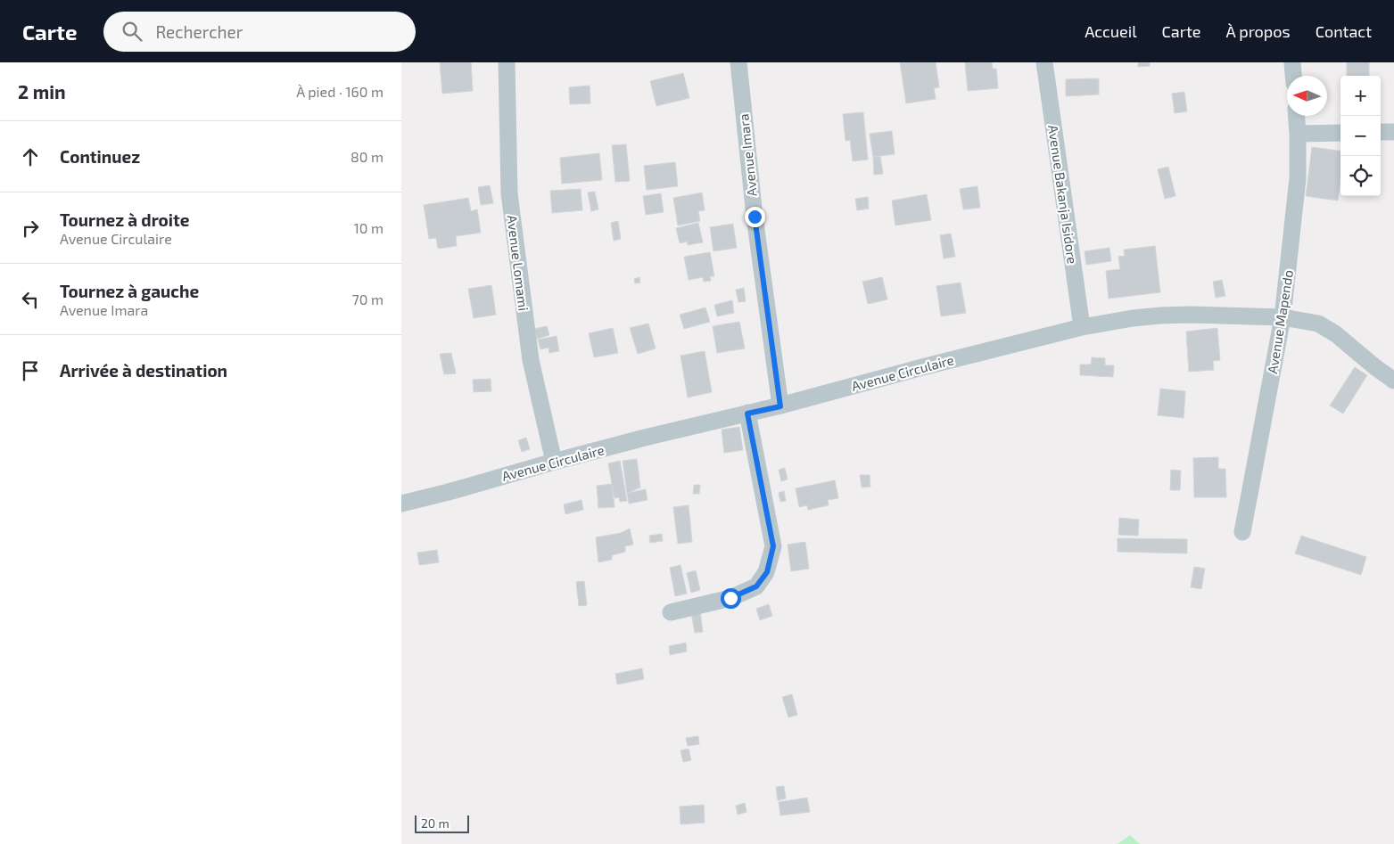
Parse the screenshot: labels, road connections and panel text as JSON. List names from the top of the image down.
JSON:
{
  "streets": {
    "street": [
      "Avenue Imara",
      "Avenue Bakanja Isidore",
      "Avenue Lomami",
      "Avenue Mapendo",
      "Avenue Circulaire"
    ]
  },
  "crossings": [
    ["Avenue Imara", "Avenue Circulaire"],
    ["Avenue Bakanja Isidore", "Avenue Circulaire"],
    ["Avenue Lomami", "Avenue Circulaire"],
    ["Avenue Mapendo", "Avenue Circulaire"]
  ],
  "scale_bar": "20 m",
  "north": "left",
  "page": {
    "header": "Carte",
    "search": "Rechercher",
    "nav": [
      "Accueil",
      "Carte",
      "À propos",
      "Contact"
    ],
    "heading": ["2 min", "À pied · 160 m"],
    "map_buttons": ["+", "−"],
    "list": [
      ["Continuez", "80 m"],
      ["Tournez à droite", "Avenue Circulaire", "10 m"],
      ["Tournez à gauche", "Avenue Imara", "70 m"],
      "Arrivée à destination"
    ],
    "scale": "20 m"
  }
}
